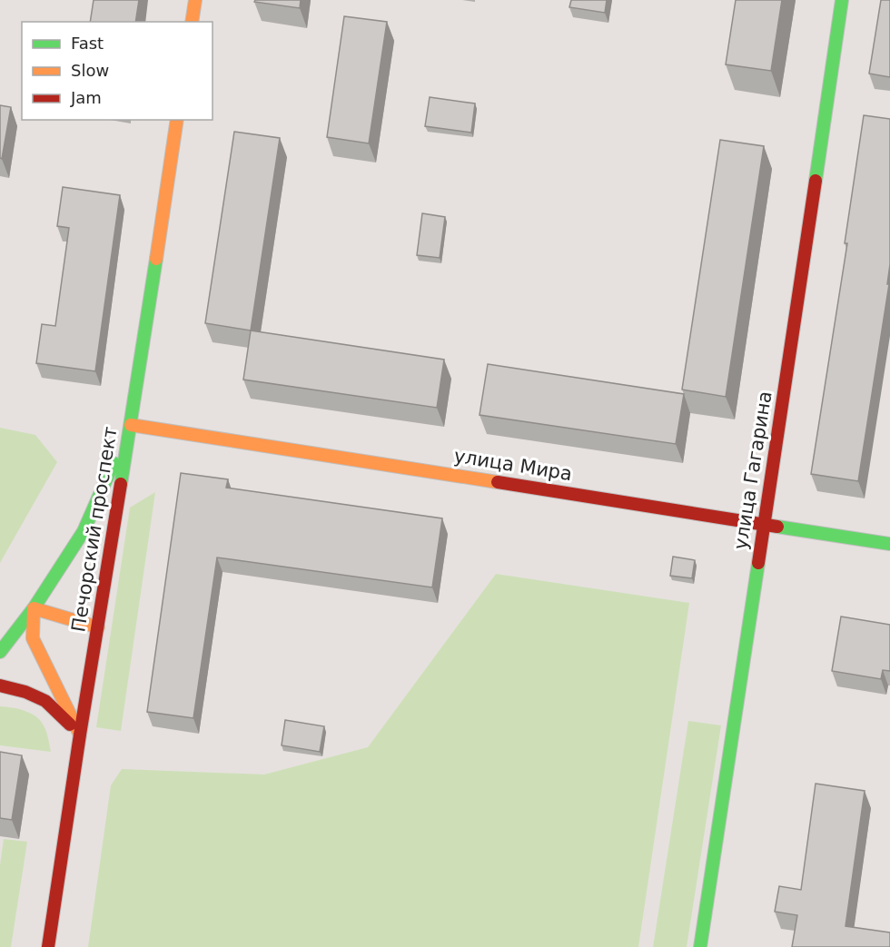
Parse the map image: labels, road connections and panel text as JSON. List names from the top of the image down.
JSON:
{
  "streets": {
    "main road": ["улица Мира", "улица Гагарина", "Печорский проспект"]
  },
  "crossings": [
    ["улица Мира", "улица Гагарина"],
    ["улица Мира", "Печорский проспект"]
  ],
  "legend": ["Fast", "Slow", "Jam"]
}
